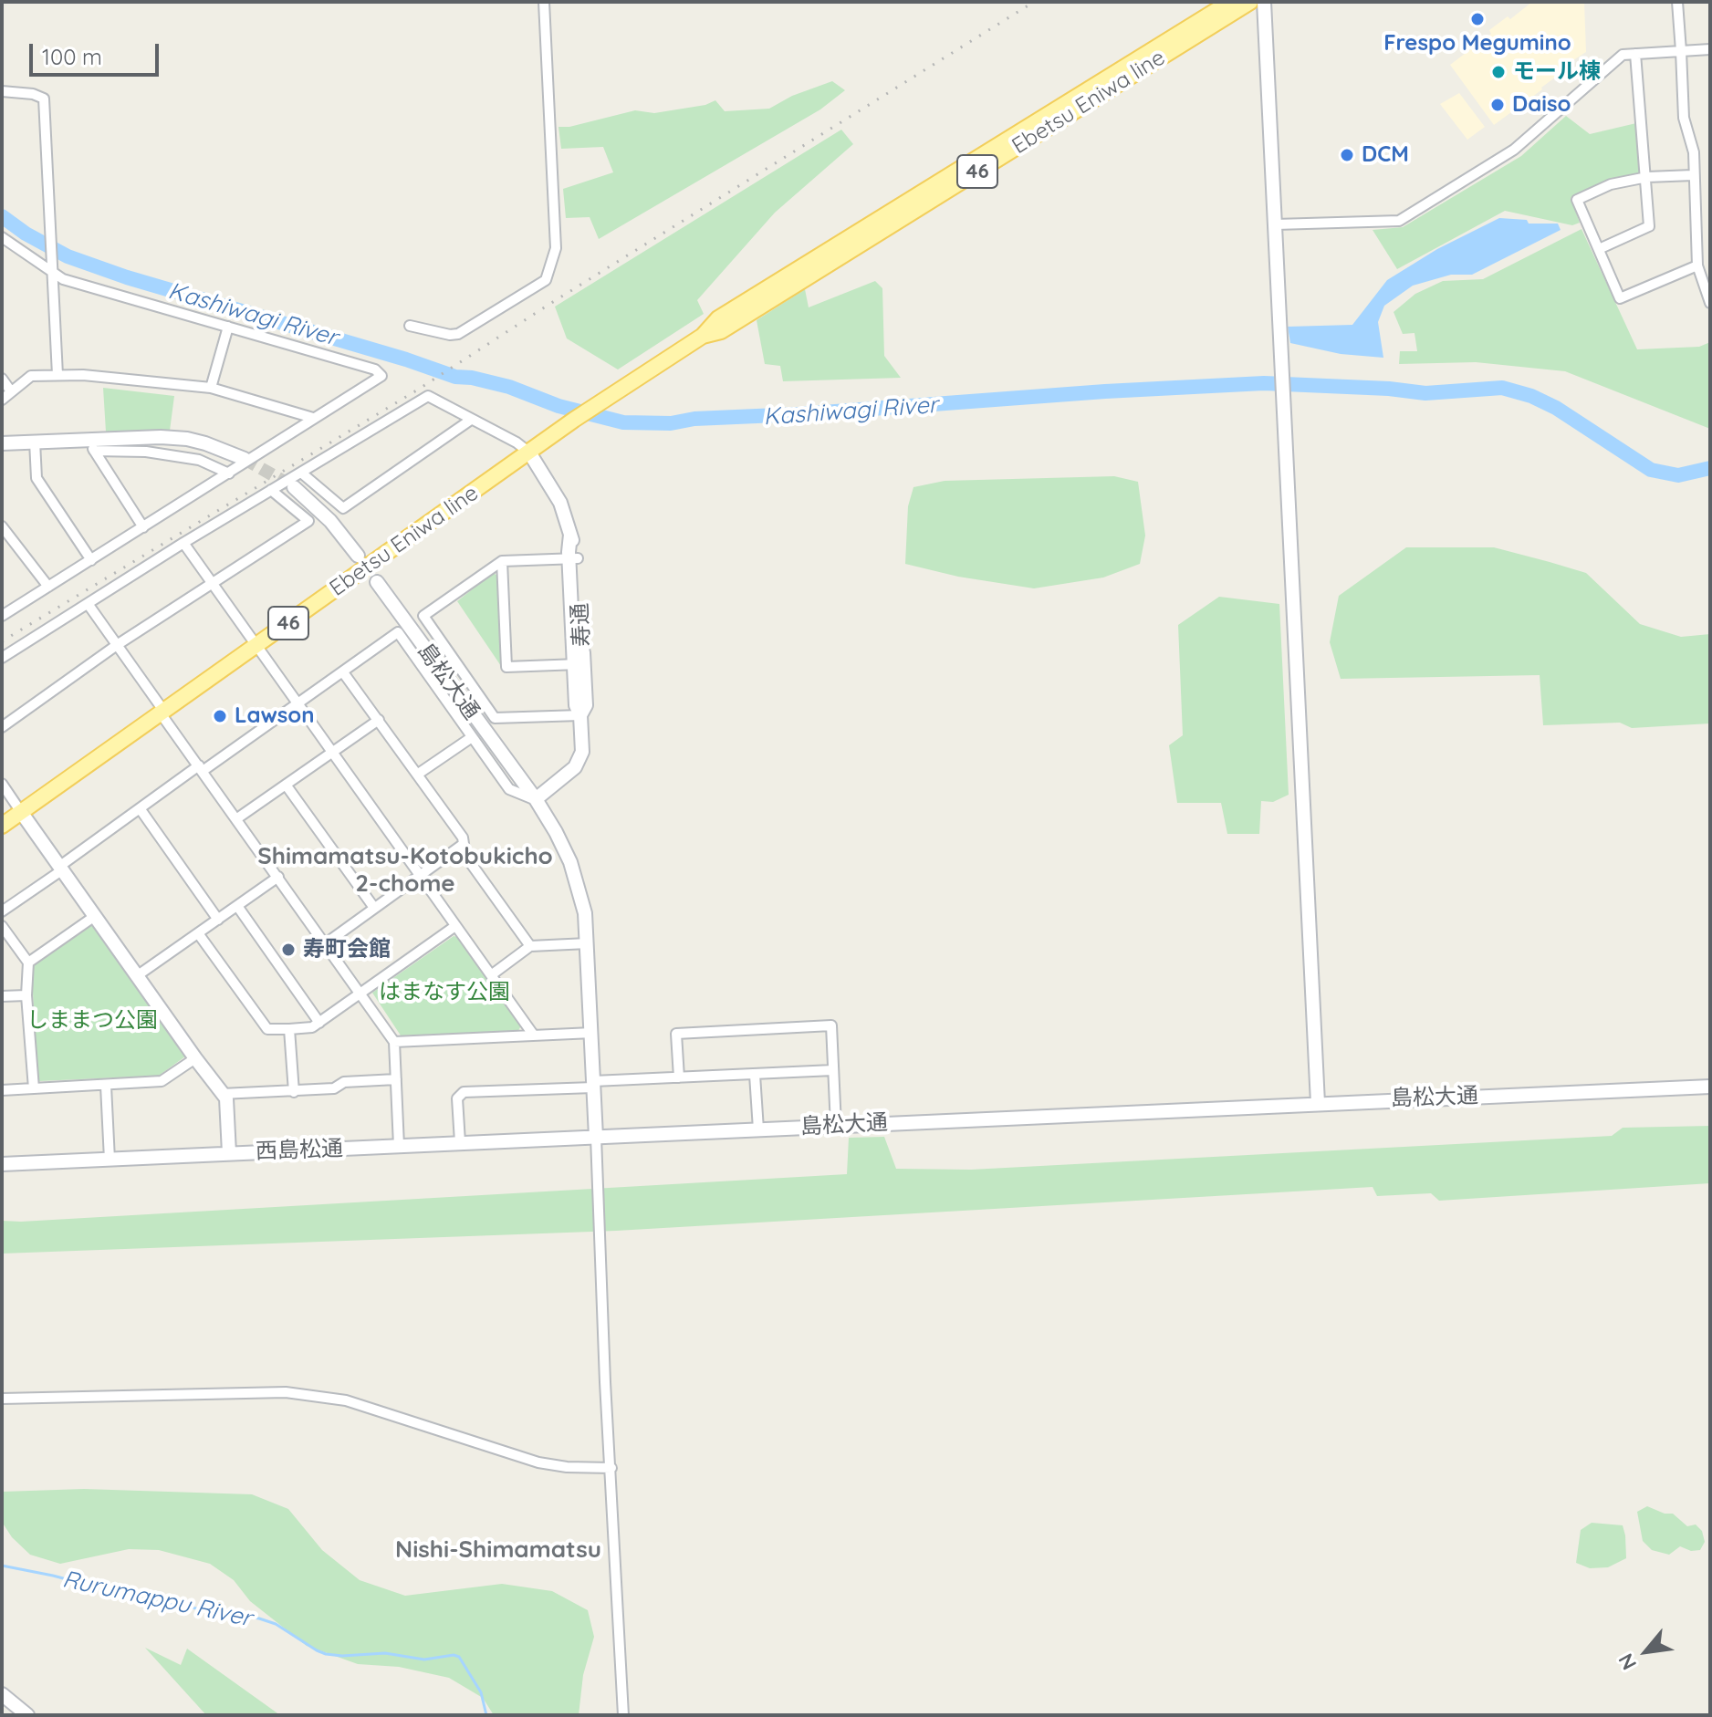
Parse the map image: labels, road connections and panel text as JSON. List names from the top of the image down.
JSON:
{
  "streets": {
    "main road": ["Ebetsu Eniwa line", "46"],
    "street": ["寿通", "島松大通", "西島松通"]
  },
  "crossings": [
    ["Ebetsu Eniwa line", "寿通"],
    ["寿通", "島松大通"],
    ["島松大通", "西島松通"]
  ],
  "districts": ["Shimamatsu-Kotobukicho 2-chome", "Nishi-Shimamatsu"],
  "water": ["Kashiwagi River", "Rurumappu River"],
  "parks": ["はまなす公園", "しままつ公園"],
  "places": [
    "Frespo Megumino",
    "モール棟",
    "Daiso",
    "DCM",
    "Lawson",
    "寿町会館"
  ],
  "scale_bar": "100 m",
  "north": "bottom left"
}
